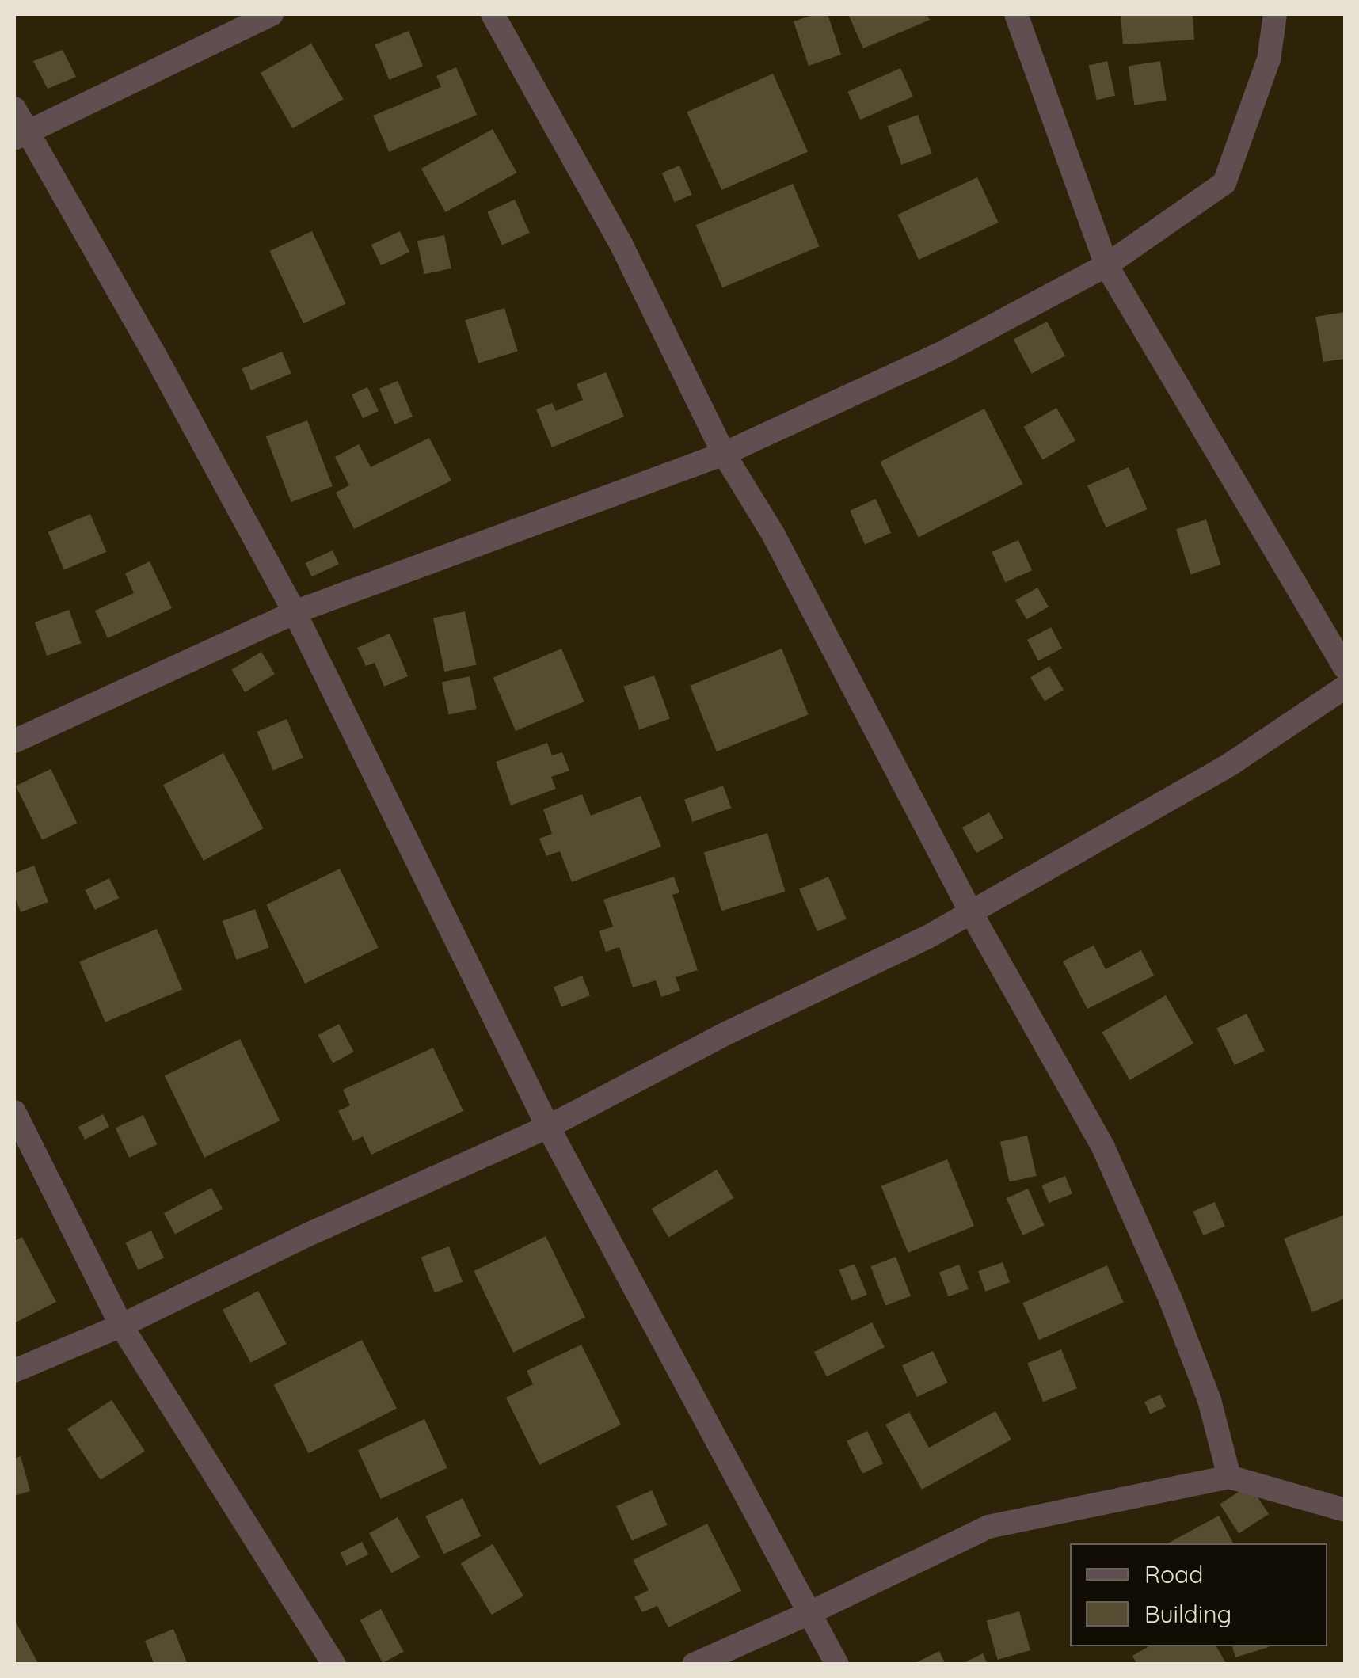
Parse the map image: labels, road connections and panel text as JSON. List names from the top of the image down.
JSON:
{
  "legend": ["Road", "Building"]
}
